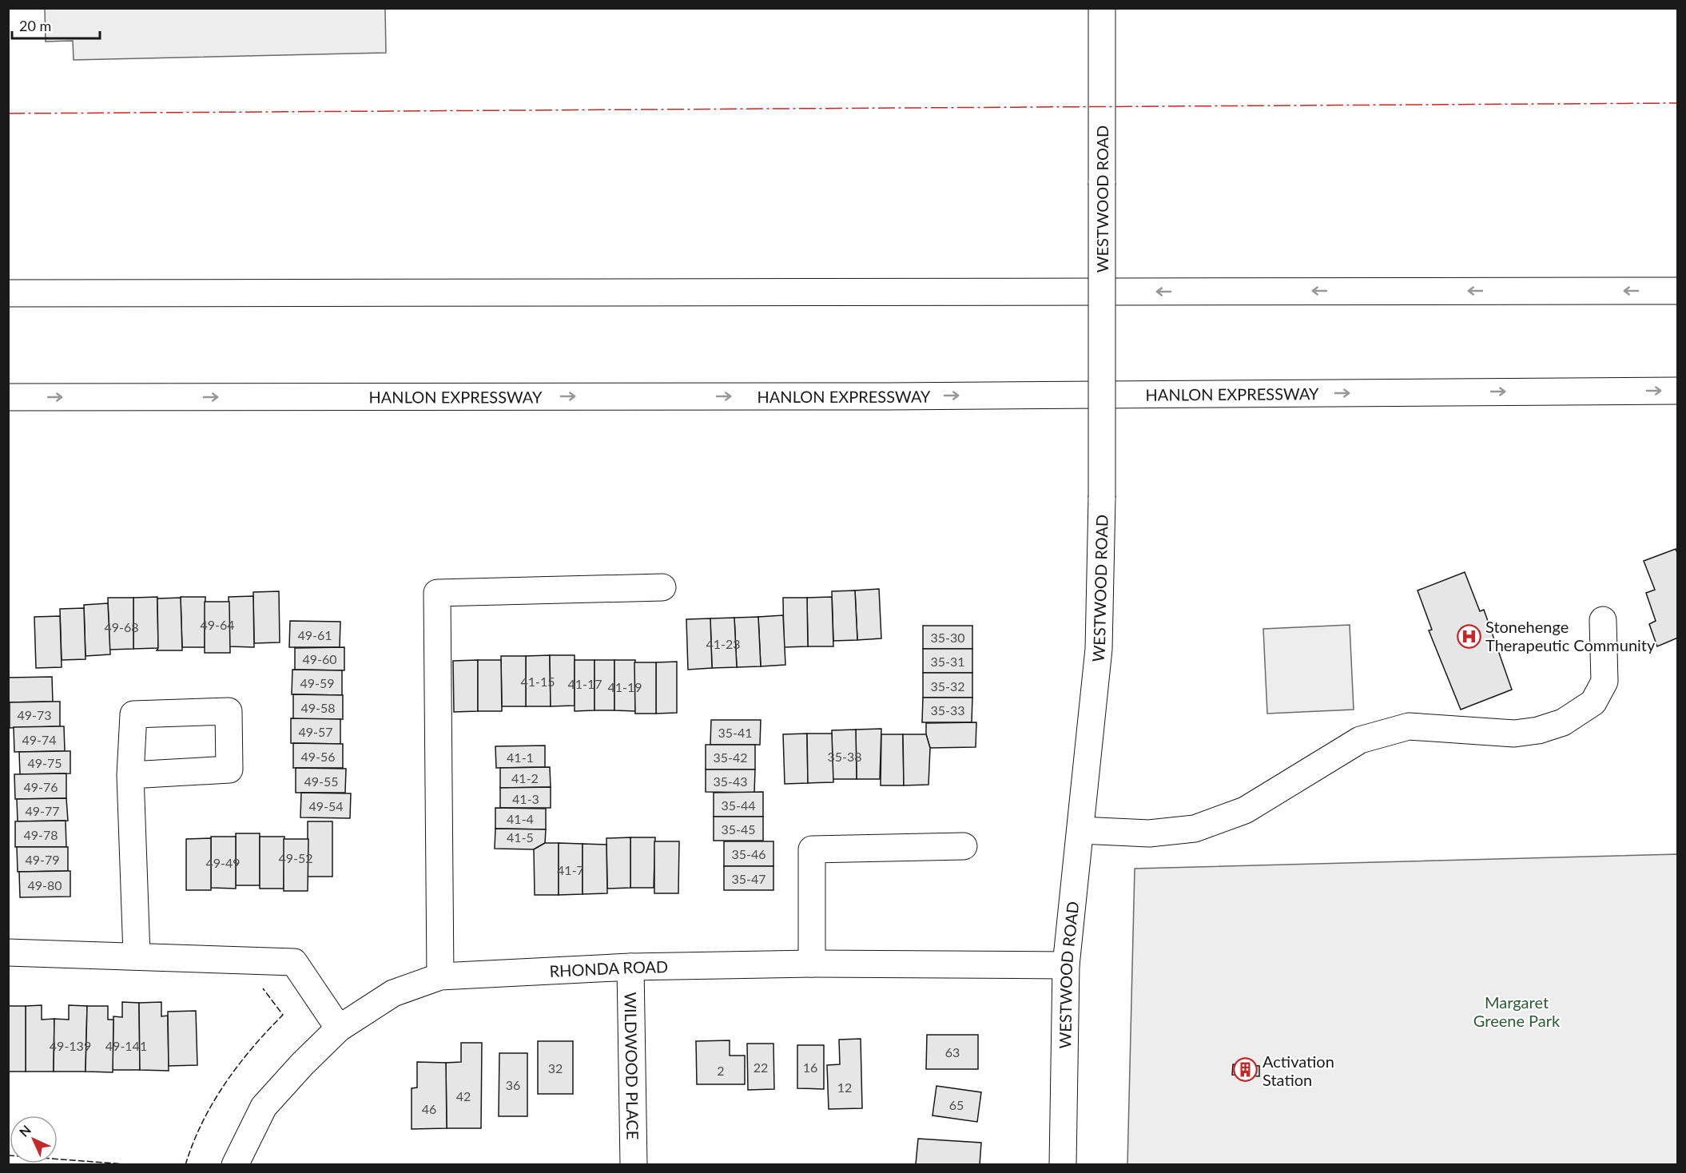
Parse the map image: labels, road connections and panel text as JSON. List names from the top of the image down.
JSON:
{
  "streets": {
    "main road": [
      "WESTWOOD ROAD",
      "HANLON EXPRESSWAY",
      "RHONDA ROAD",
      "WILDWOOD PLACE"
    ]
  },
  "crossings": [
    ["WESTWOOD ROAD", "RHONDA ROAD"],
    ["RHONDA ROAD", "WILDWOOD PLACE"]
  ],
  "parks": ["Margaret Greene Park"],
  "places": {
    "hospital": ["Stonehenge Therapeutic Community"],
    "building": ["Activation Station"]
  },
  "house_numbers": [
    "49-64",
    "49-68",
    "49-61",
    "35-30",
    "41-23",
    "49-60",
    "35-31",
    "41-15",
    "49-59",
    "41-17",
    "35-32",
    "41-19",
    "49-58",
    "35-33",
    "49-73",
    "49-57",
    "35-41",
    "49-74",
    "49-56",
    "35-38",
    "41-1",
    "35-42",
    "49-75",
    "41-2",
    "49-55",
    "35-43",
    "49-76",
    "41-3",
    "35-44",
    "49-54",
    "49-77",
    "41-4",
    "35-45",
    "49-78",
    "41-5",
    "35-46",
    "49-52",
    "49-79",
    "49-49",
    "41-7",
    "35-47",
    "49-80",
    "49-139",
    "49-141",
    "63",
    "22",
    "16",
    "32",
    "2",
    "36",
    "12",
    "42",
    "65",
    "46"
  ],
  "scale_bar": "20 m",
  "north": "top left"
}
